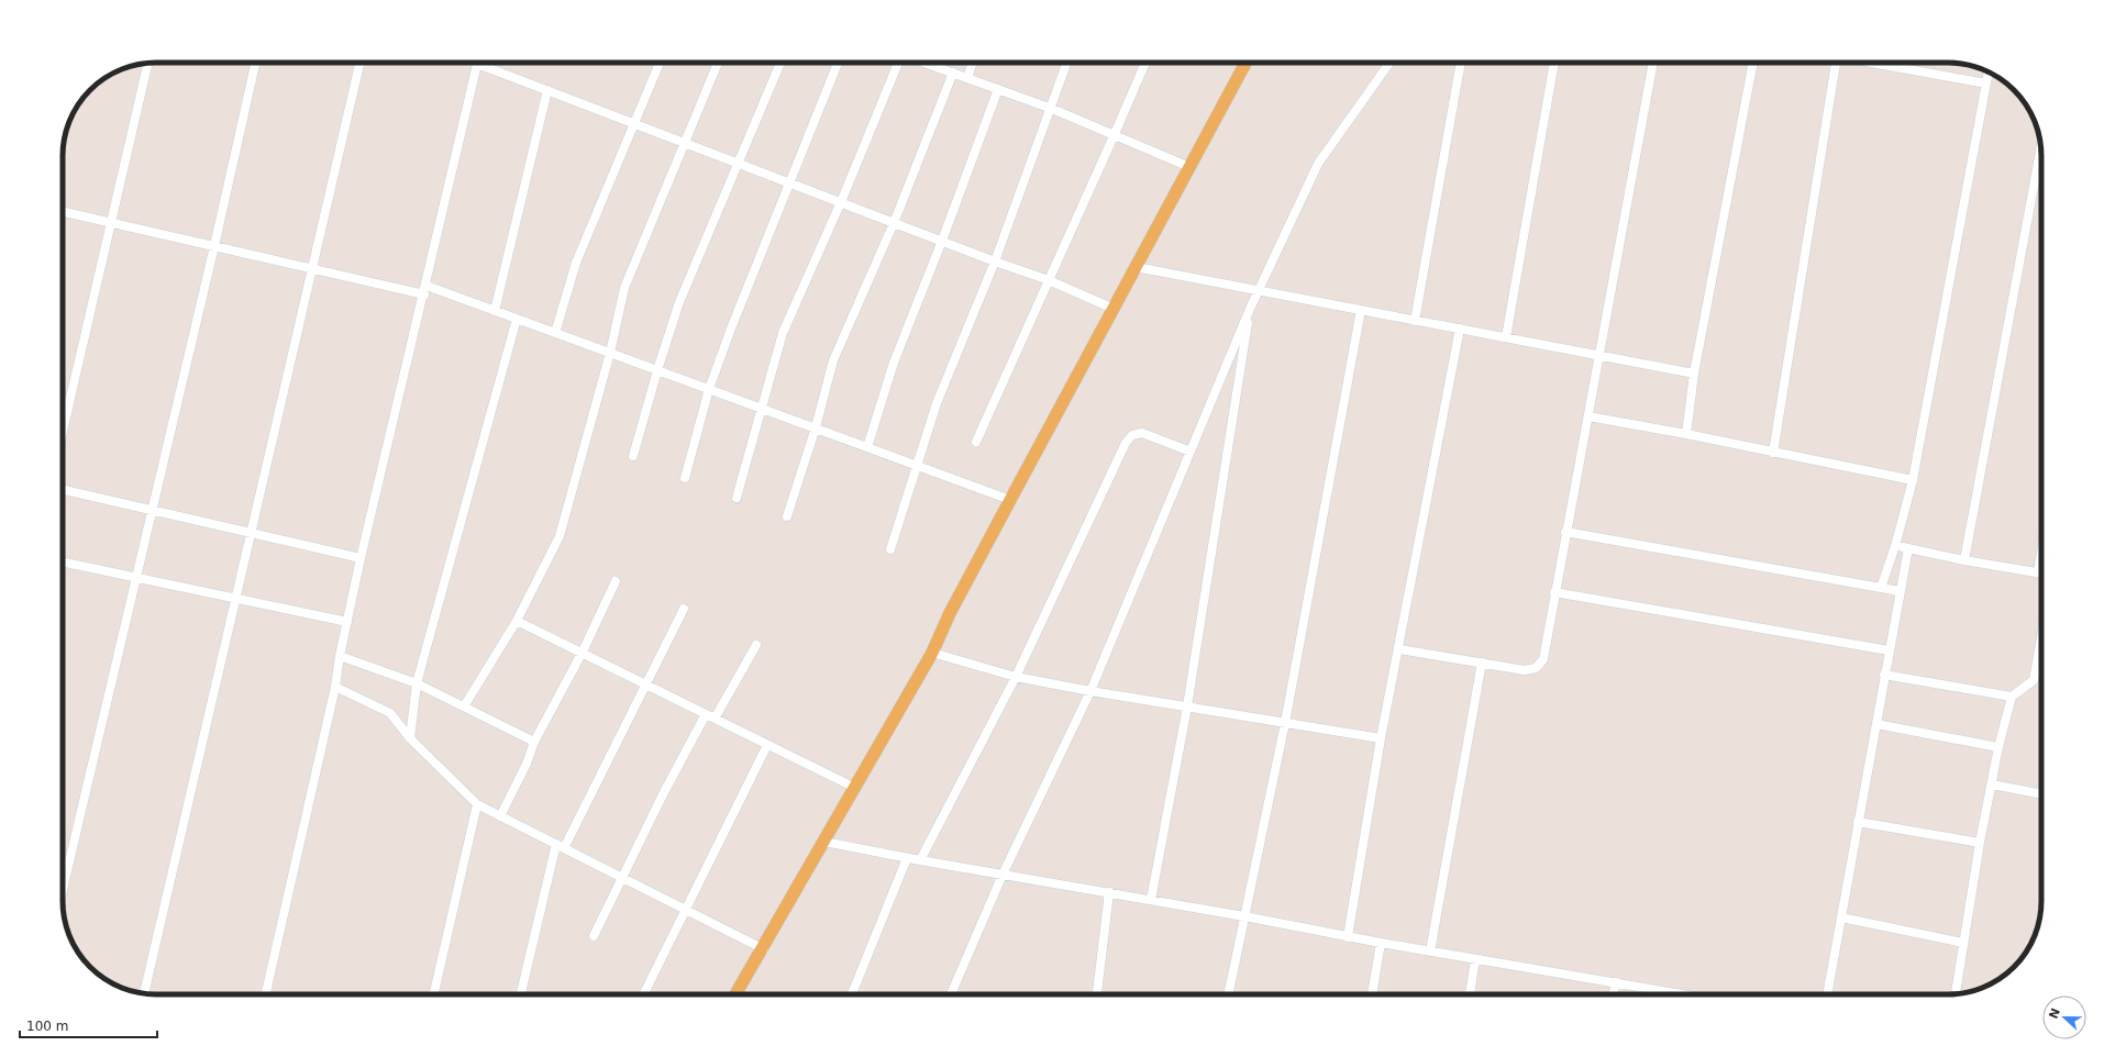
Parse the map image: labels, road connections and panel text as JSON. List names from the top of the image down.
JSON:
{
  "scale_bar": "100 m",
  "north": "left"
}
